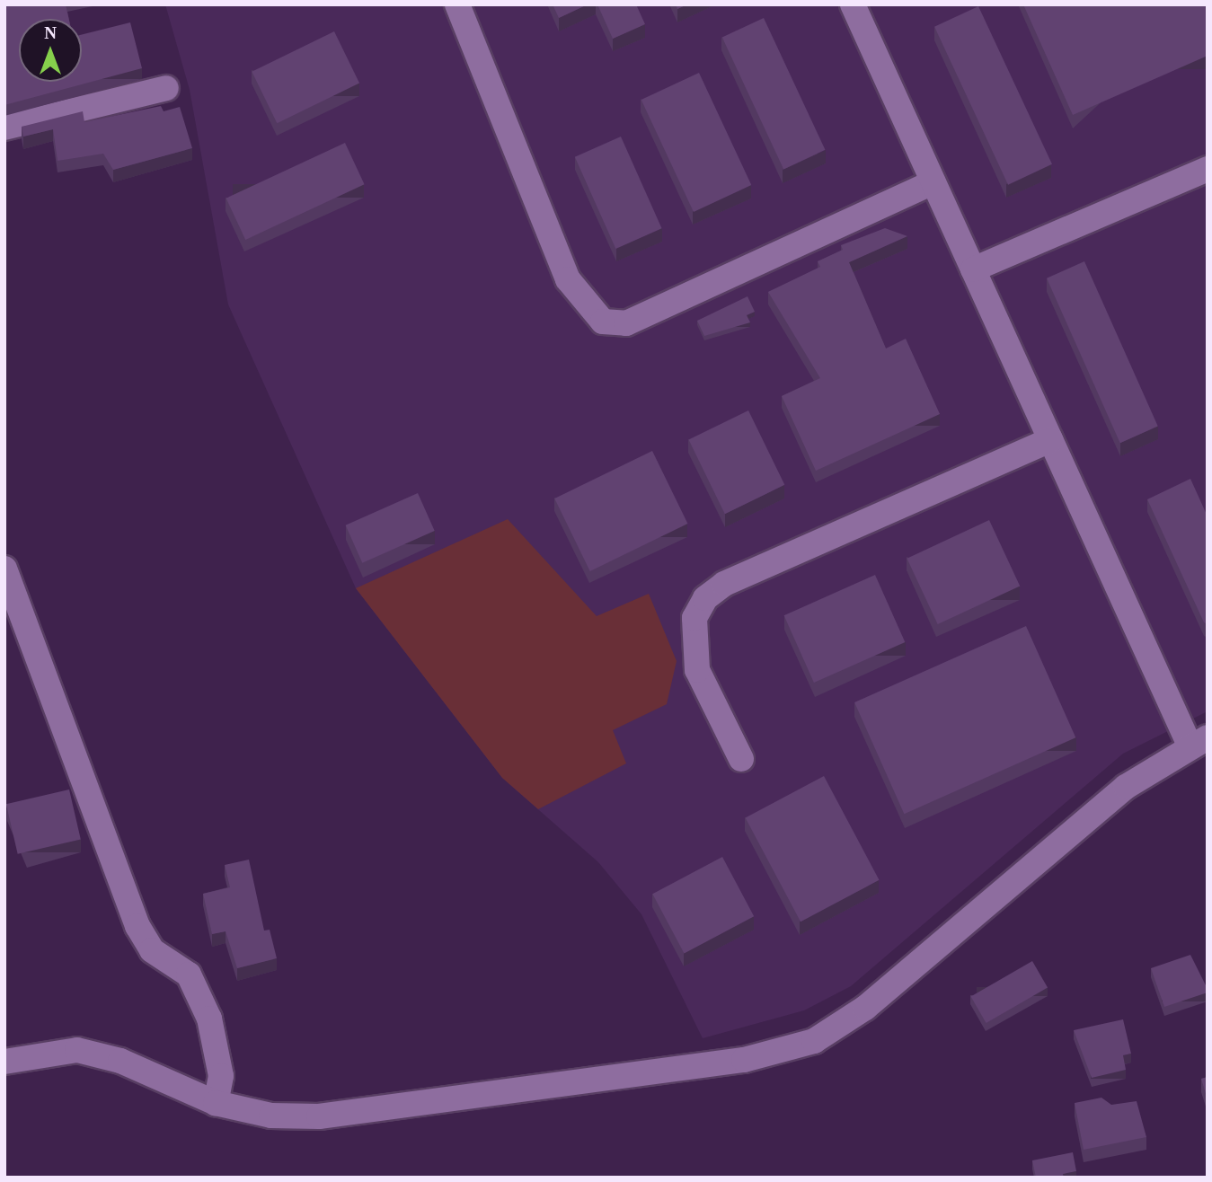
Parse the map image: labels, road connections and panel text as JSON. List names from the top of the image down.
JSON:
{
  "north": "top"
}
